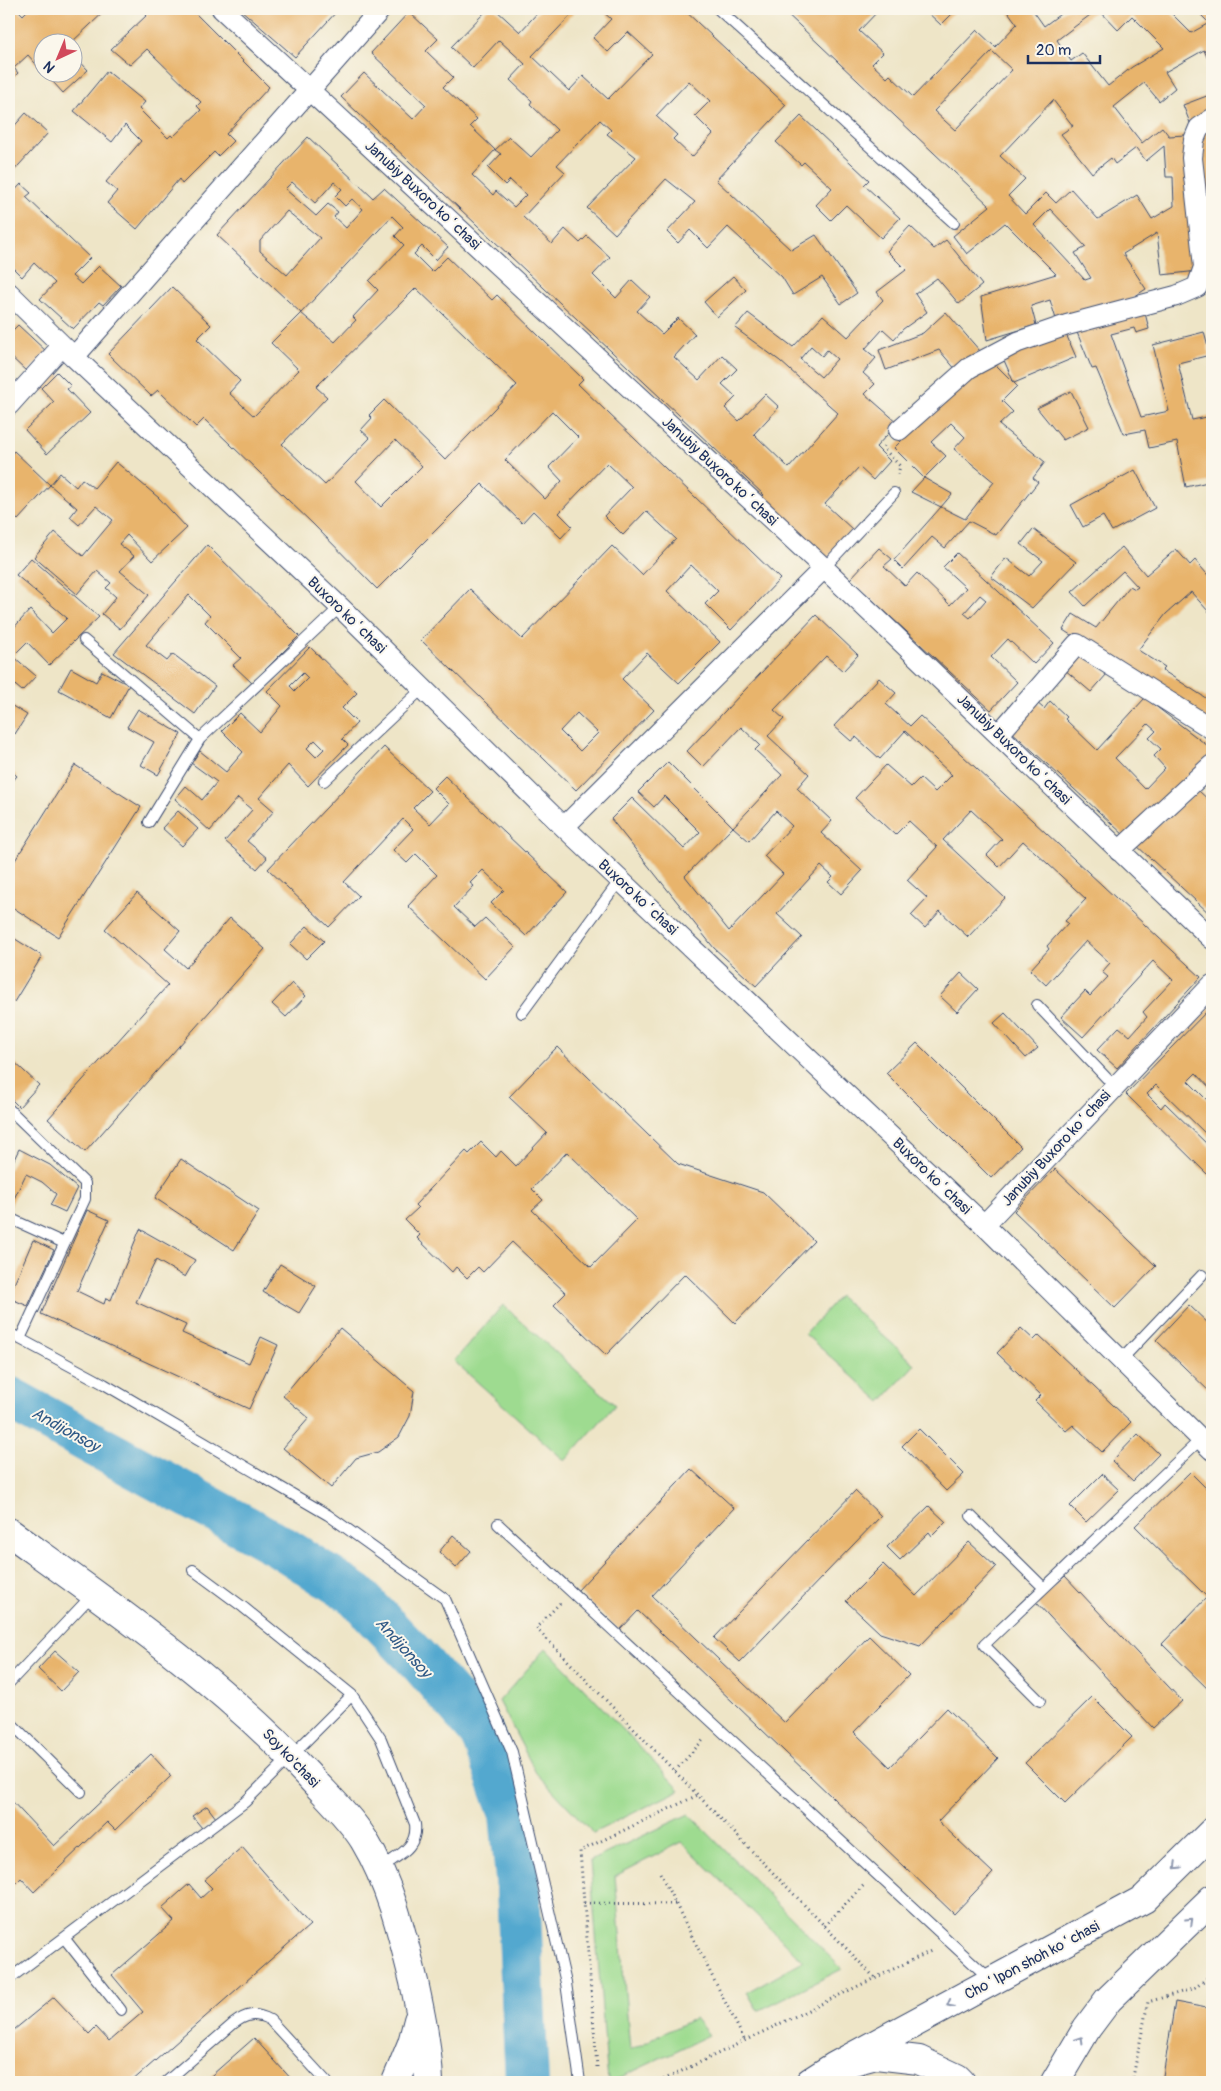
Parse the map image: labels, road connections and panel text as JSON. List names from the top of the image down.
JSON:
{
  "streets": {
    "main road": ["Soy ko'chasi", "Choʻlpon shoh koʻchasi"],
    "street": ["Janubiy Buxoro koʻchasi", "Buxoro koʻchasi"]
  },
  "crossings": [
    ["Janubiy Buxoro koʻchasi", "Buxoro koʻchasi"]
  ],
  "water": ["Andijonsoy"],
  "scale_bar": "20 m",
  "north": "bottom left"
}
